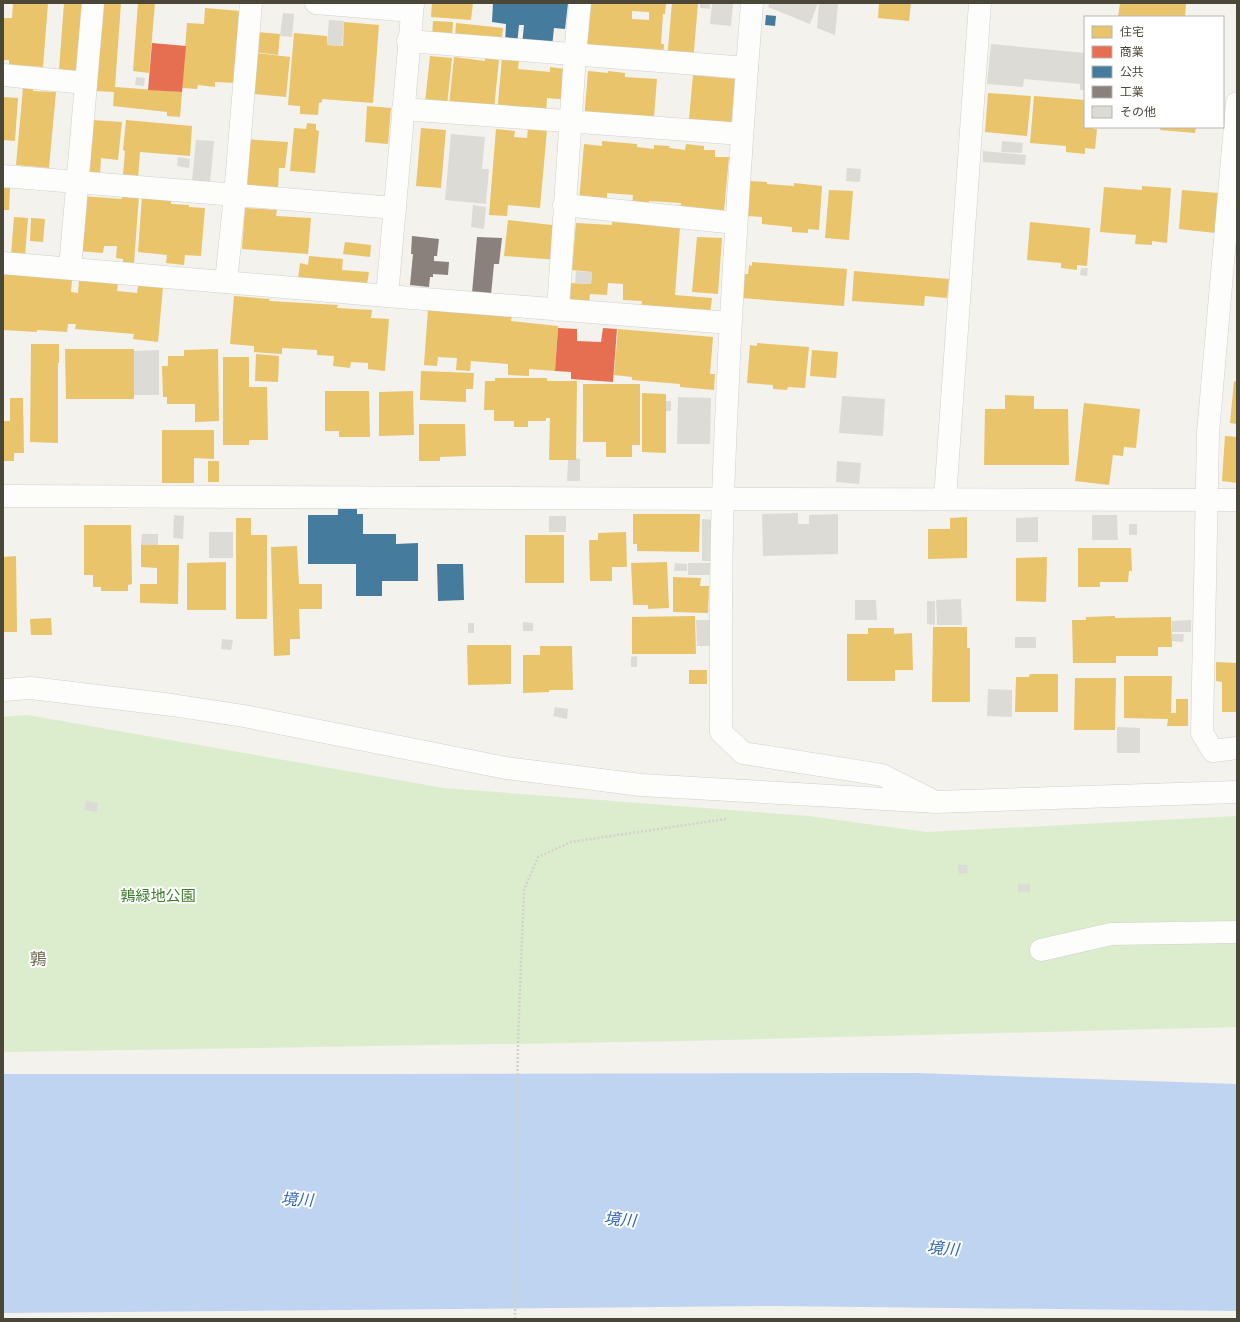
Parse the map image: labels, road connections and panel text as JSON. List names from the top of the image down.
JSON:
{
  "districts": ["鶉"],
  "water": ["境川"],
  "parks": ["鶉緑地公園"],
  "legend": [
    "住宅",
    "商業",
    "公共",
    "工業",
    "その他"
  ]
}
